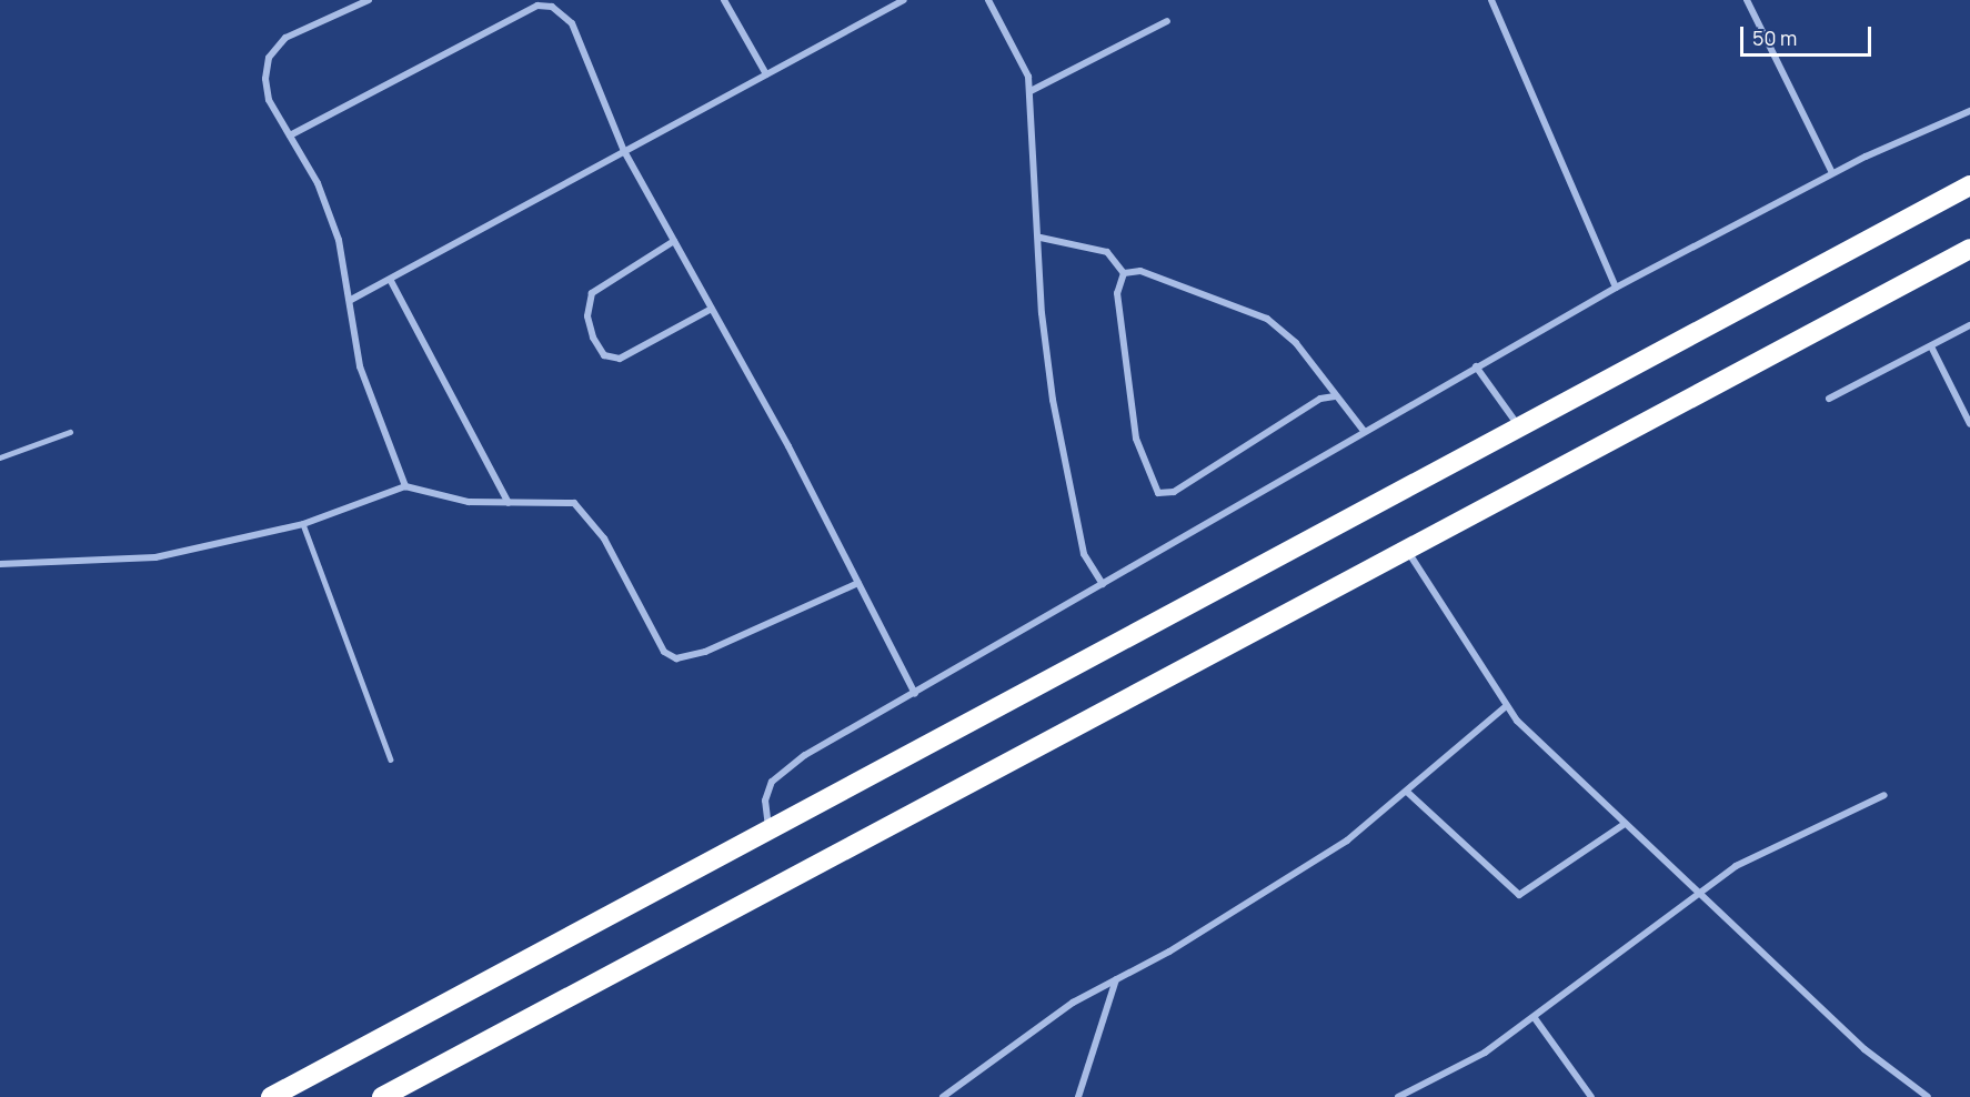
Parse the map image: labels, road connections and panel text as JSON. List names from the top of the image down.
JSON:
{
  "scale_bar": "50 m"
}
